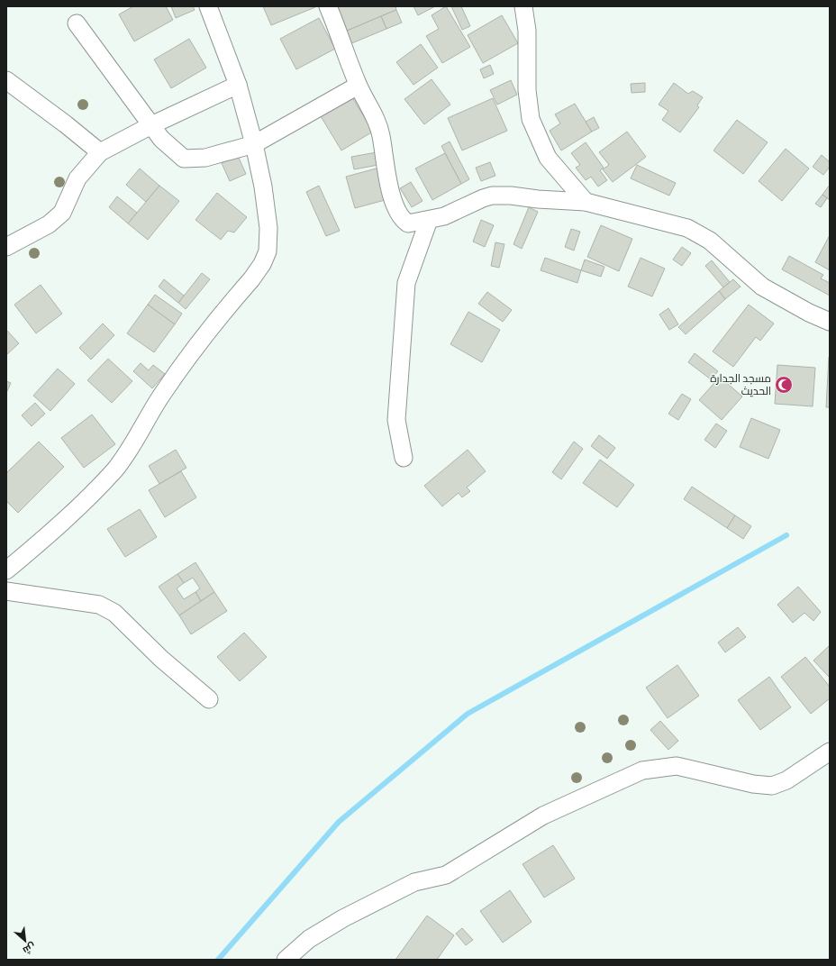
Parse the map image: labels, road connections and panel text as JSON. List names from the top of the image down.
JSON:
{
  "places": {
    "mosque": ["مسجد الجدارة الحديث"]
  },
  "north": "bottom right"
}
